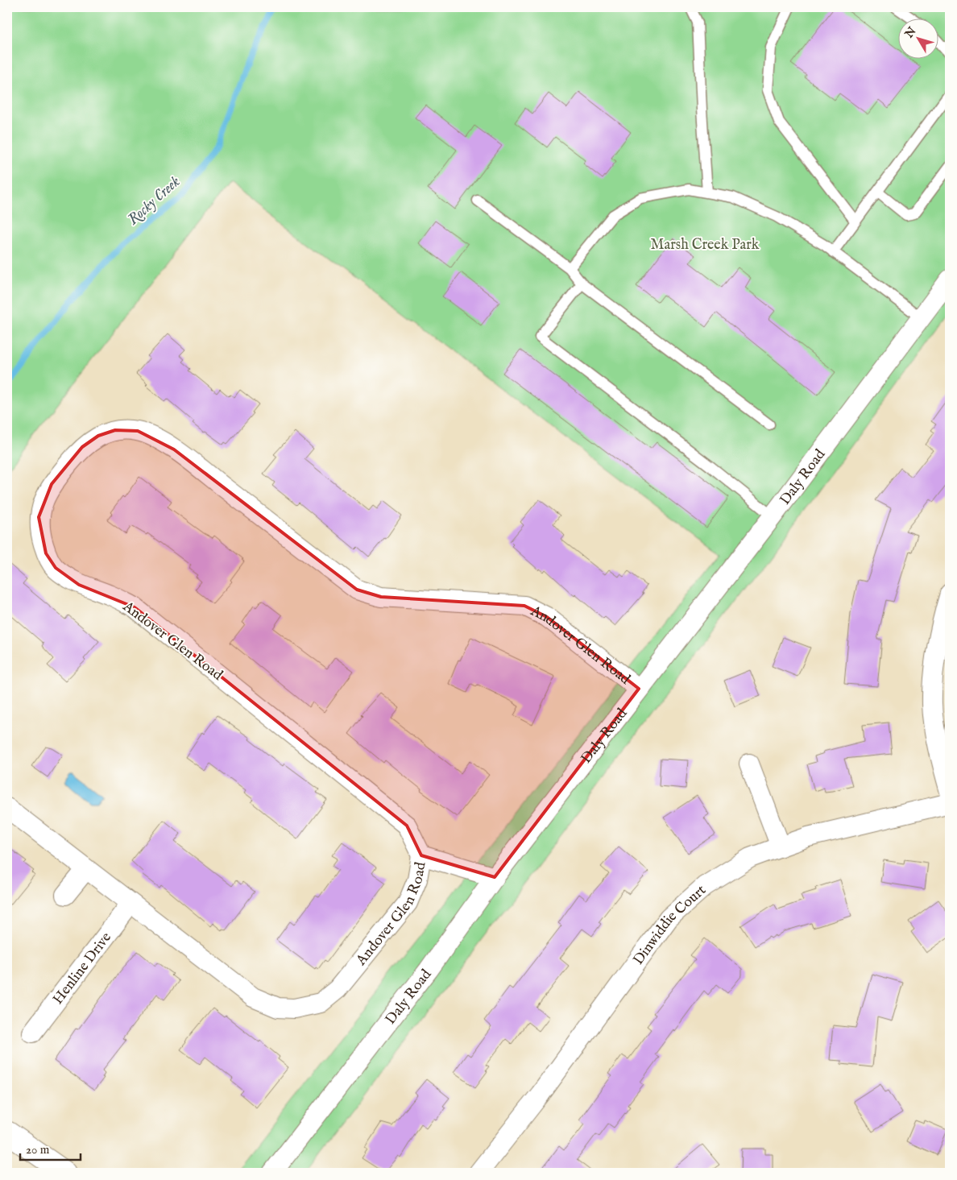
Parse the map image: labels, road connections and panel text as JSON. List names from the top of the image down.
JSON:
{
  "streets": {
    "street": [
      "Daly Road",
      "Andover Glen Road",
      "Dinwiddie Court",
      "Henline Drive"
    ]
  },
  "crossings": [
    ["Daly Road", "Andover Glen Road"],
    ["Andover Glen Road", "Henline Drive"]
  ],
  "water": ["Rocky Creek"],
  "parks": ["Marsh Creek Park"],
  "scale_bar": "20 m",
  "north": "top left"
}
